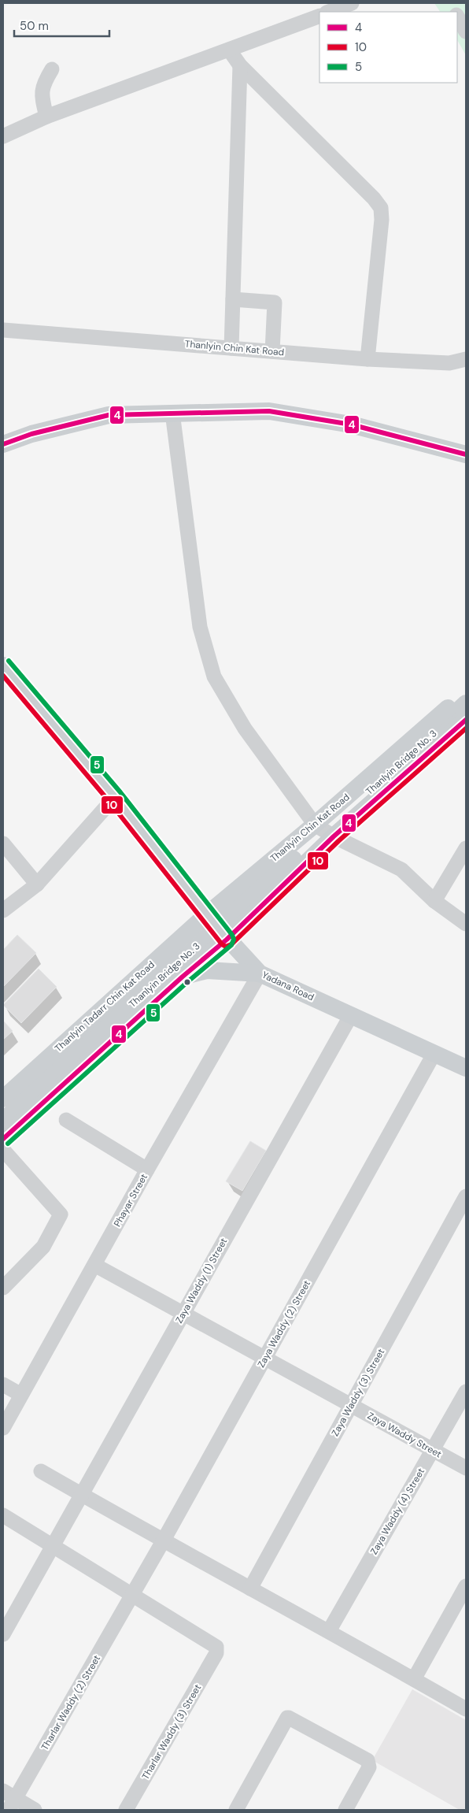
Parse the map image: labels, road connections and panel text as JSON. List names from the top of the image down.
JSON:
{
  "streets": {
    "main road": [
      "Thanlyin Chin Kat Road",
      "Thanlyin Bridge No. 3",
      "Yadana Road",
      "Thanlyin Tadarr Chin Kat Road"
    ],
    "street": [
      "Phayar Street",
      "Zaya Waddy (1) Street",
      "Zaya Waddy (2) Street",
      "Zaya Waddy (3) Street",
      "Zaya Waddy Street",
      "Zaya Waddy (4) Street",
      "Tharlar Waddy (2) Street",
      "Tharlar Waddy (3) Street"
    ]
  },
  "crossings": [
    ["Thanlyin Chin Kat Road", "Yadana Road"],
    ["Thanlyin Chin Kat Road", "Thanlyin Tadarr Chin Kat Road"],
    ["Yadana Road", "Thanlyin Tadarr Chin Kat Road"],
    ["Yadana Road", "Phayar Street"],
    ["Yadana Road", "Zaya Waddy (1) Street"],
    ["Yadana Road", "Zaya Waddy (2) Street"],
    ["Phayar Street", "Zaya Waddy Street"],
    ["Zaya Waddy (1) Street", "Zaya Waddy Street"],
    ["Zaya Waddy (2) Street", "Zaya Waddy Street"],
    ["Zaya Waddy (2) Street", "Tharlar Waddy (2) Street"],
    ["Zaya Waddy (2) Street", "Tharlar Waddy (3) Street"],
    ["Zaya Waddy (3) Street", "Zaya Waddy Street"],
    ["Zaya Waddy Street", "Zaya Waddy (4) Street"],
    ["Tharlar Waddy (2) Street", "Tharlar Waddy (3) Street"]
  ],
  "lines": ["transit line 4", "transit line 5", "transit line 10"],
  "legend": ["4", "10", "5"],
  "scale_bar": "50 m"
}
